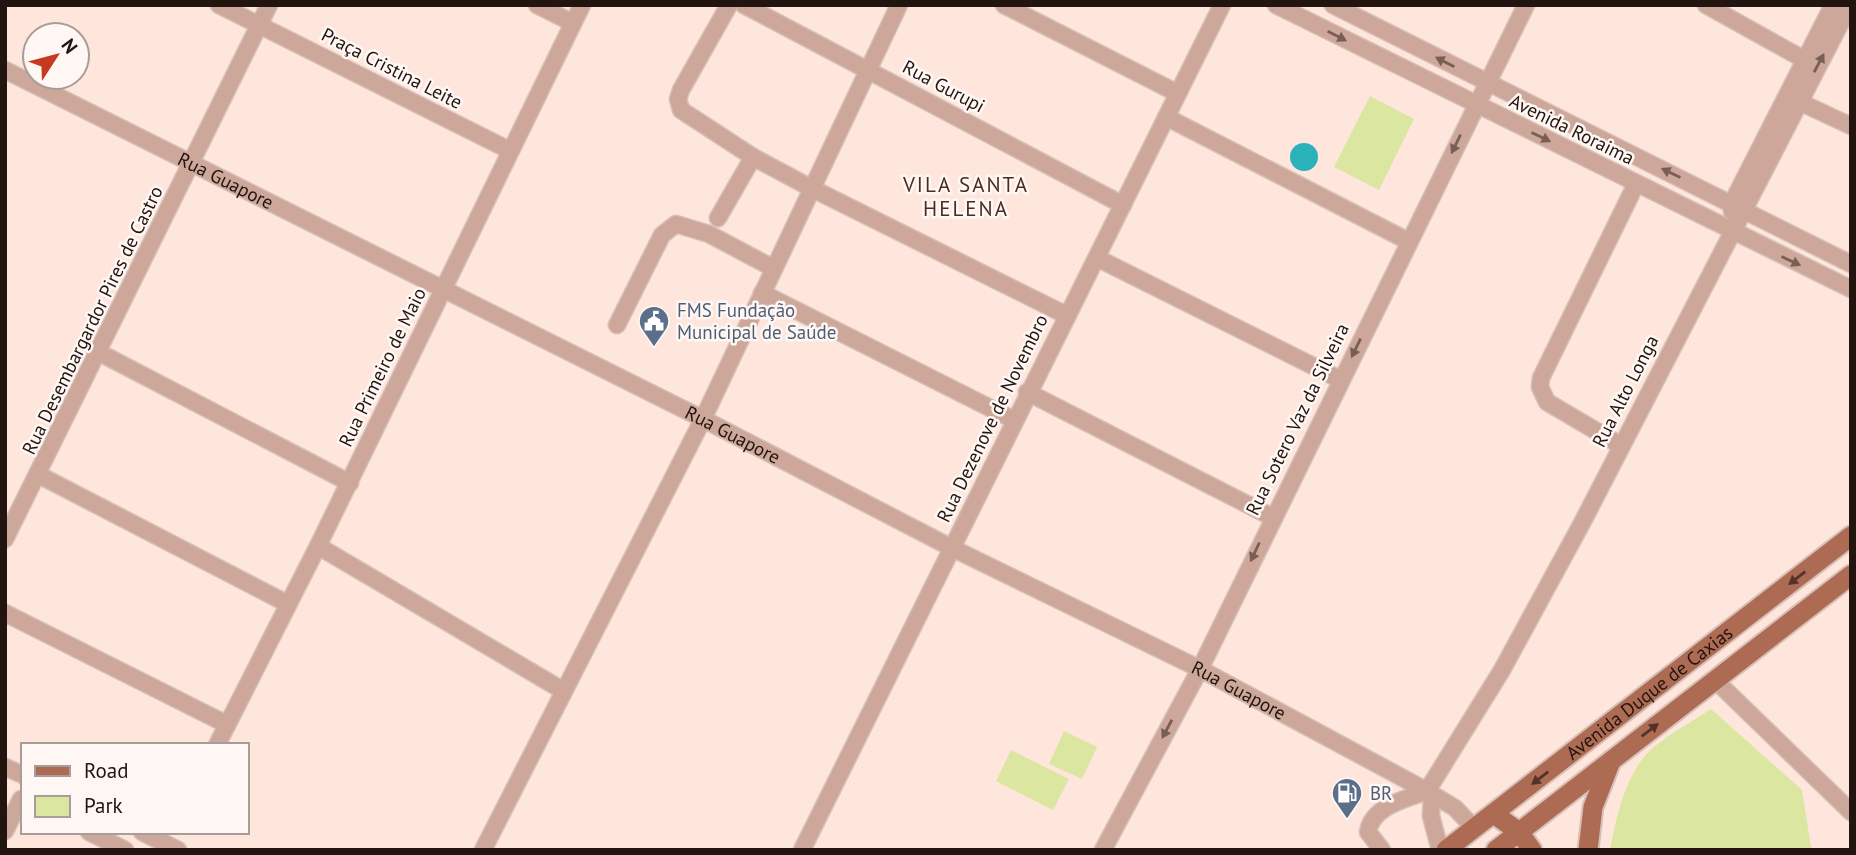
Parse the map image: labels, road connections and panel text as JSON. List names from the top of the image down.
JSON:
{
  "streets": {
    "main road": ["Rua Guapore", "Avenida Duque de Caxias"],
    "street": [
      "Praça Cristina Leite",
      "Rua Gurupi",
      "Avenida Roraima",
      "Rua Desembargardor Pires de Castro",
      "Rua Primeiro de Maio",
      "Rua Alto Longa",
      "Rua Dezenove de Novembro",
      "Rua Sotero Vaz da Silveira"
    ]
  },
  "crossings": [
    ["Praça Cristina Leite", "Rua Desembargardor Pires de Castro"],
    ["Praça Cristina Leite", "Rua Primeiro de Maio"],
    ["Rua Gurupi", "Rua Dezenove de Novembro"],
    ["Avenida Roraima", "Rua Alto Longa"],
    ["Avenida Roraima", "Rua Sotero Vaz da Silveira"],
    ["Rua Guapore", "Rua Desembargardor Pires de Castro"],
    ["Rua Guapore", "Rua Primeiro de Maio"],
    ["Rua Guapore", "Rua Alto Longa"],
    ["Rua Guapore", "Rua Dezenove de Novembro"],
    ["Rua Guapore", "Rua Sotero Vaz da Silveira"],
    ["Rua Guapore", "Avenida Duque de Caxias"]
  ],
  "one_way": ["Rua Sotero Vaz da Silveira"],
  "districts": ["VILA SANTA HELENA"],
  "places": {
    "public building": ["FMS Fundação Municipal de Saúde"],
    "fuel station": ["BR"]
  },
  "legend": ["Road", "Park"],
  "north": "top right"
}
